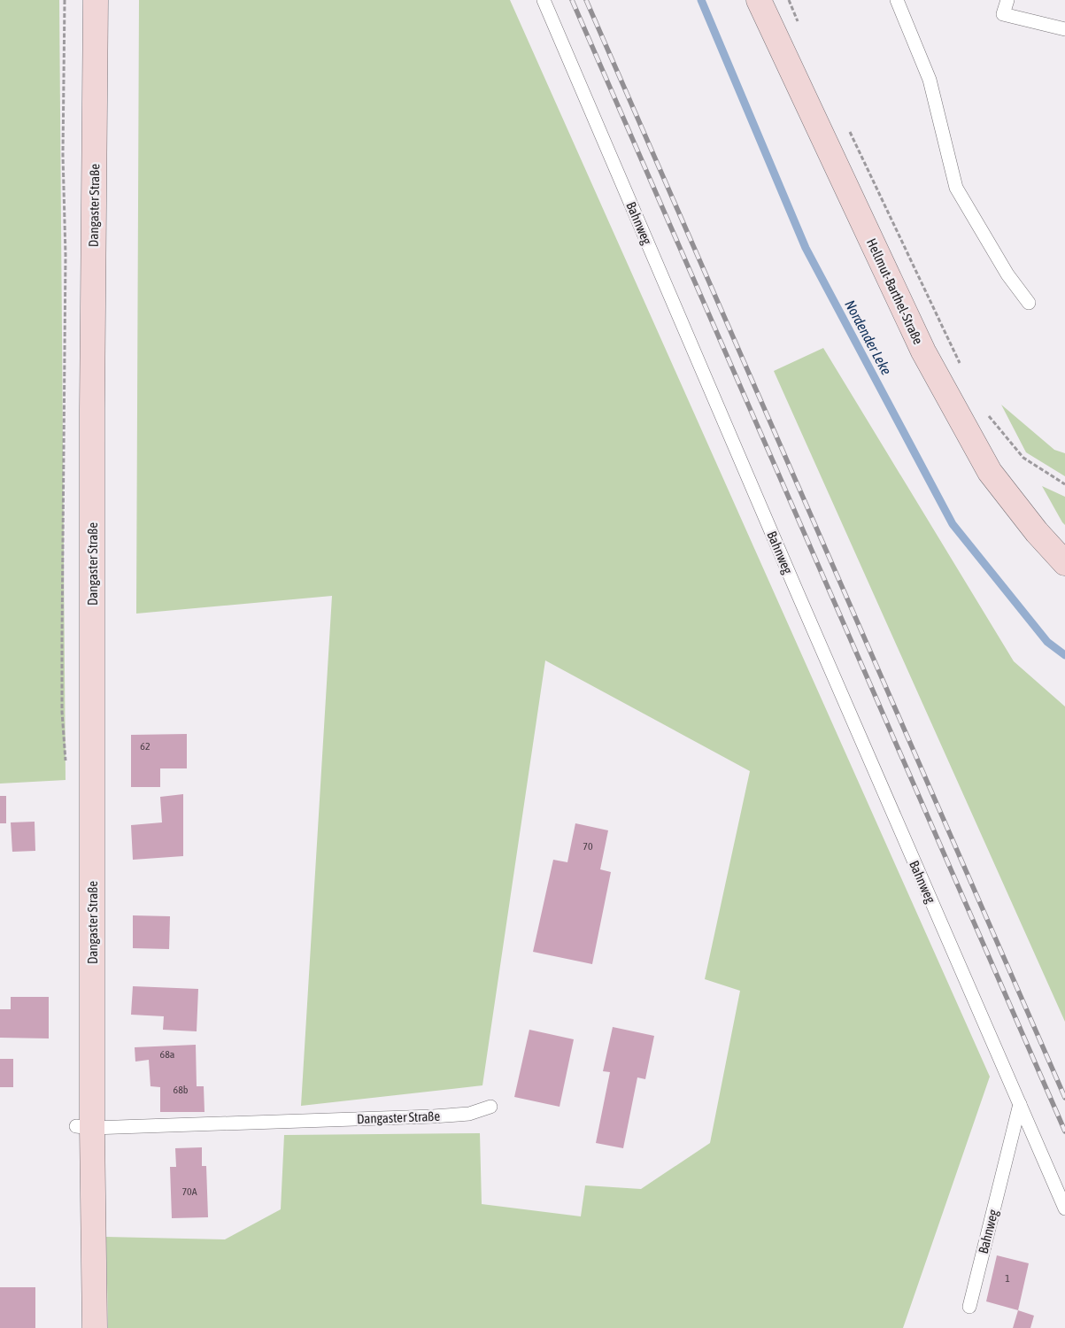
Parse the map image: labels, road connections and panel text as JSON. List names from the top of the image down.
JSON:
{
  "streets": {
    "street": ["Dangaster Straße", "Hellmut-Barthel-Straße"],
    "lane": ["Bahnweg"]
  },
  "water": ["Nordender Leke"],
  "house_numbers": [
    "62",
    "70",
    "68a",
    "68b",
    "70A",
    "1"
  ]
}
